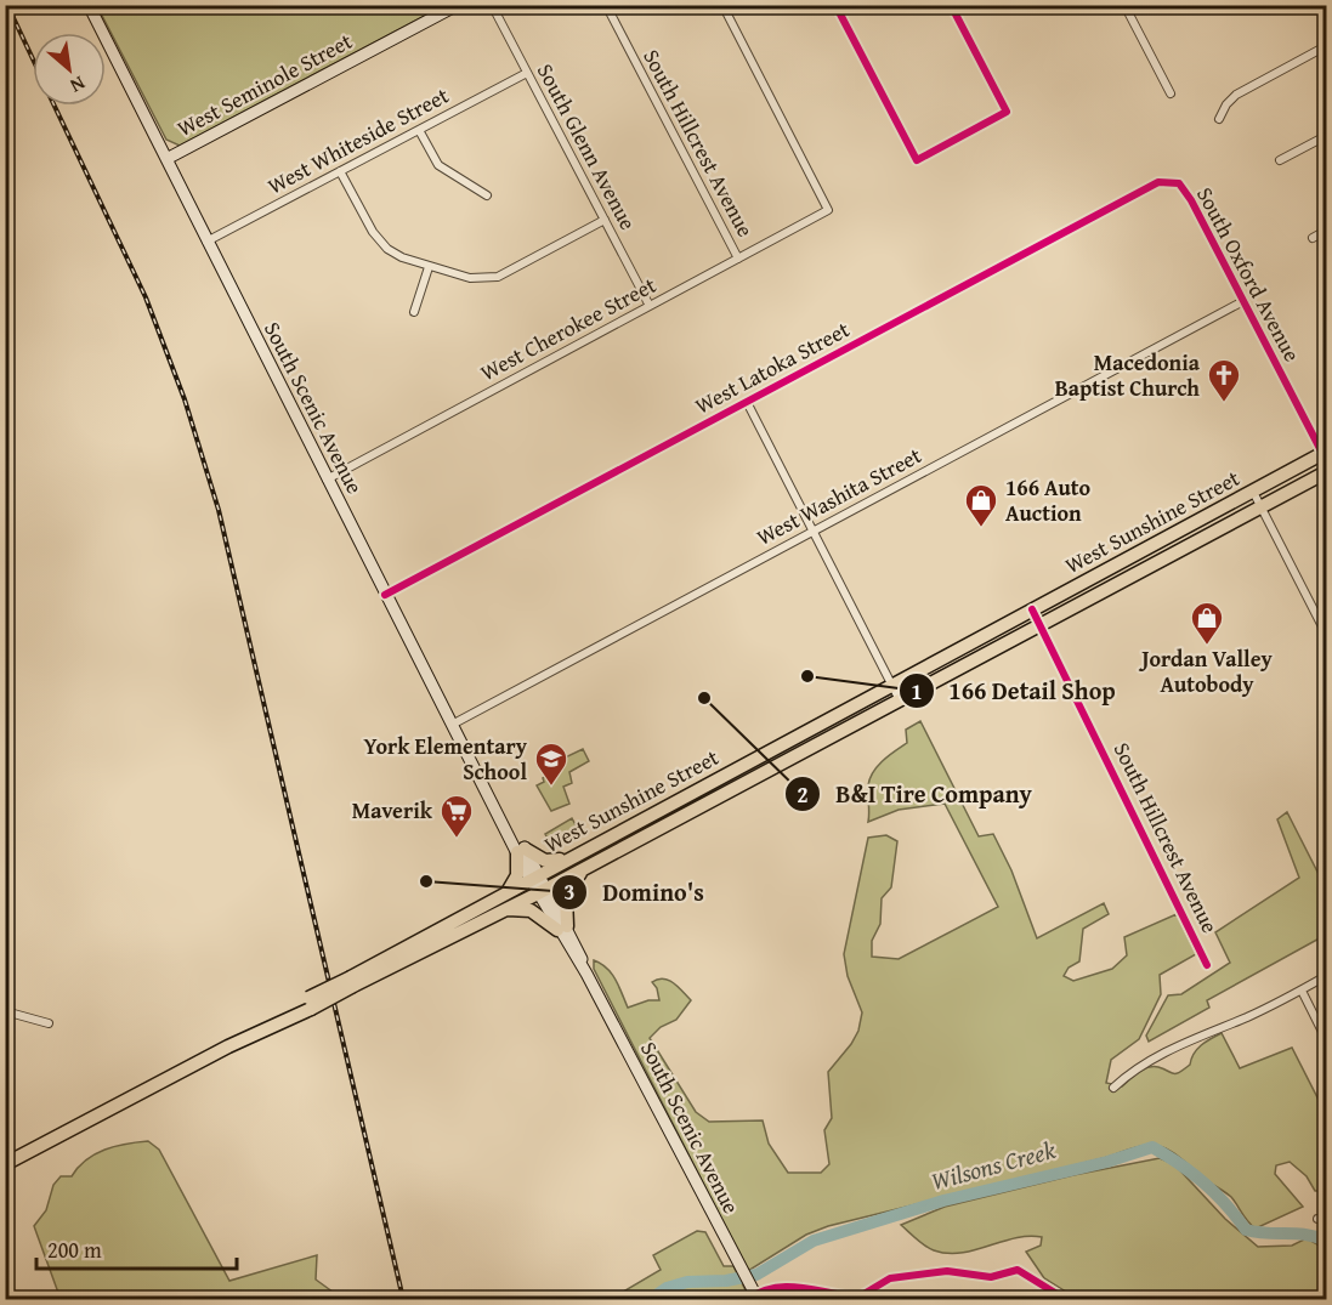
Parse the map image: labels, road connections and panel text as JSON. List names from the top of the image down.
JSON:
{
  "streets": {
    "main road": ["West Seminole Street", "South Scenic Avenue", "West Sunshine Street"],
    "street": [
      "West Whiteside Street",
      "South Hillcrest Avenue",
      "South Glenn Avenue",
      "South Oxford Avenue",
      "West Cherokee Street",
      "West Latoka Street",
      "West Washita Street"
    ]
  },
  "crossings": [
    ["West Seminole Street", "South Scenic Avenue"],
    ["West Whiteside Street", "South Glenn Avenue"],
    ["West Whiteside Street", "South Scenic Avenue"],
    ["South Hillcrest Avenue", "West Cherokee Street"],
    ["South Hillcrest Avenue", "West Sunshine Street"],
    ["South Glenn Avenue", "West Cherokee Street"],
    ["South Oxford Avenue", "West Latoka Street"],
    ["South Oxford Avenue", "West Washita Street"],
    ["South Oxford Avenue", "West Sunshine Street"],
    ["West Cherokee Street", "South Scenic Avenue"],
    ["West Latoka Street", "South Scenic Avenue"],
    ["South Scenic Avenue", "West Washita Street"],
    ["South Scenic Avenue", "West Sunshine Street"]
  ],
  "water": ["Wilsons Creek"],
  "places": {
    "church": ["Macedonia Baptist Church"],
    "shop": ["166 Auto Auction", "Jordan Valley Autobody"],
    "other": ["166 Detail Shop", "B&I Tire Company", "Domino's"],
    "school or university": ["York Elementary School"],
    "supermarket": ["Maverik"]
  },
  "scale_bar": "200 m",
  "north": "bottom right"
}
